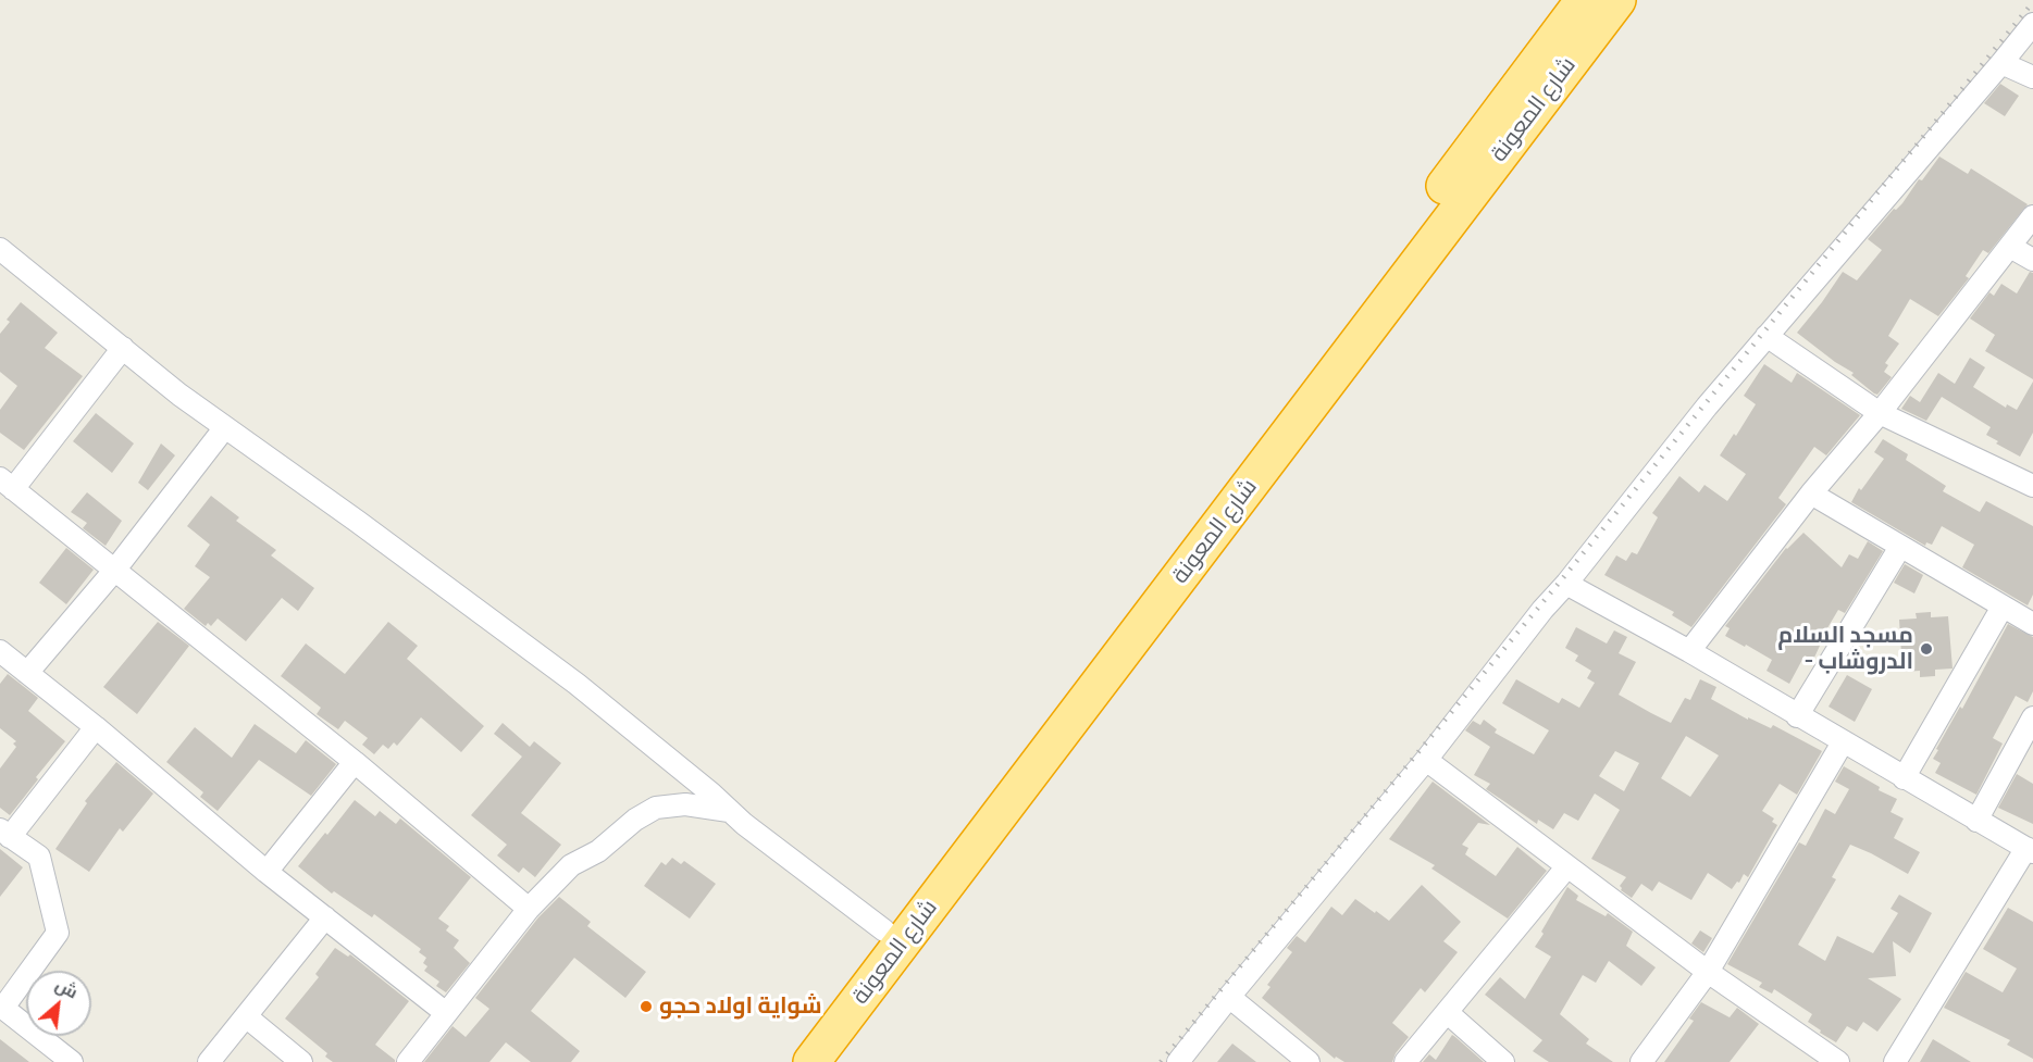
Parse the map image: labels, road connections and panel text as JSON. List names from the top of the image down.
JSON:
{
  "streets": {
    "highway": ["شارع المعونة"]
  },
  "places": ["مسجد السلام - الدروشاب", "شواية اولاد حجو"],
  "north": "top right"
}
